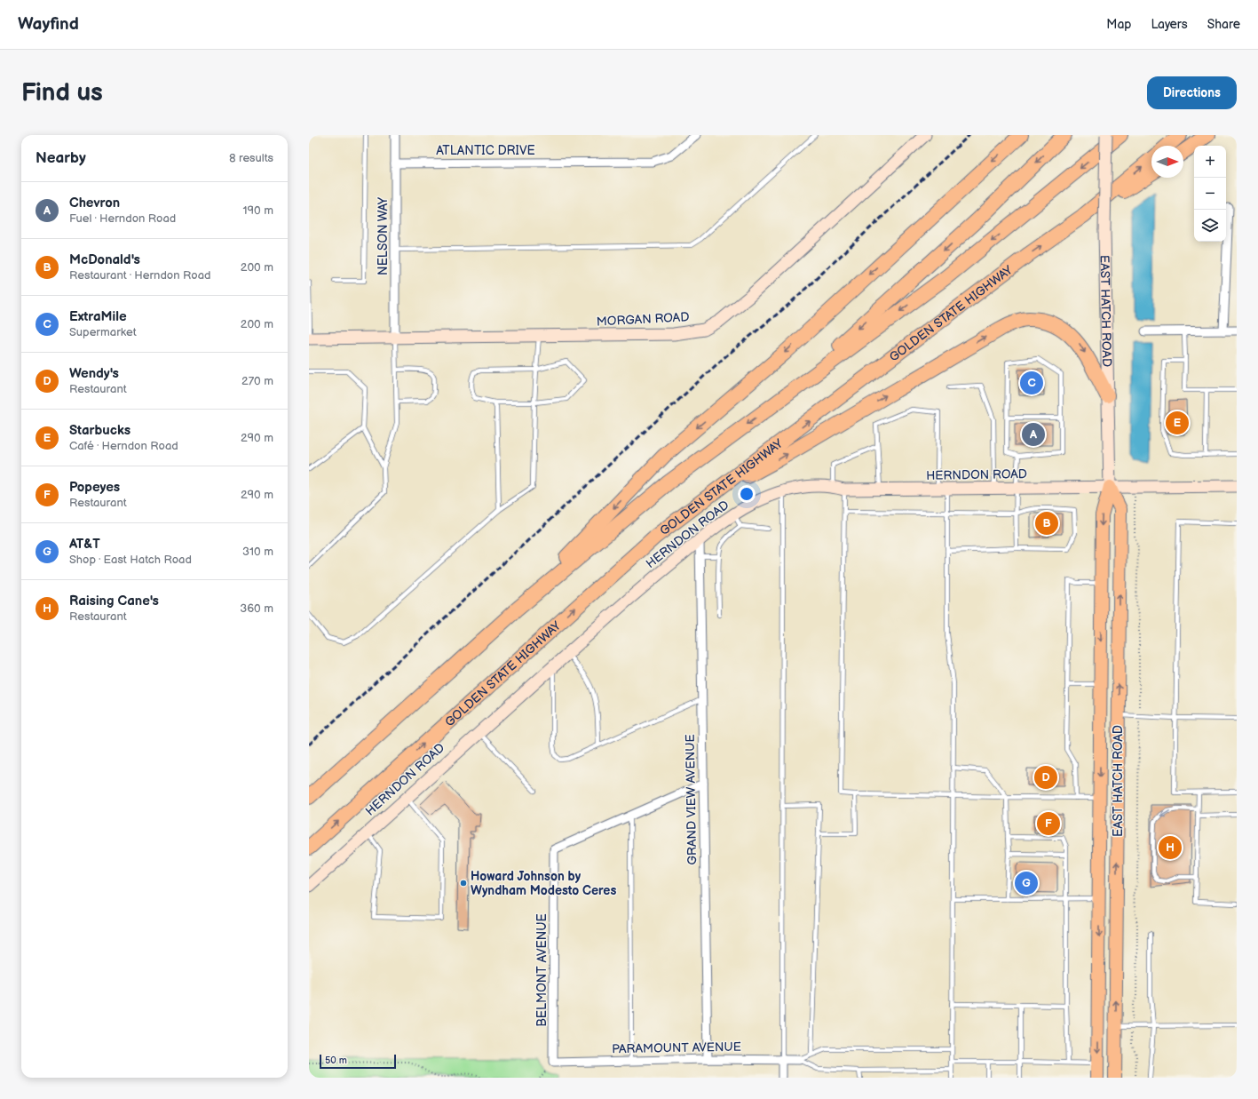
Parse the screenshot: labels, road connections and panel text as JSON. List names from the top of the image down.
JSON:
{
  "streets": {
    "highway": ["GOLDEN STATE HIGHWAY"],
    "main road": ["EAST HATCH ROAD"],
    "street": [
      "ATLANTIC DRIVE",
      "NELSON WAY",
      "MORGAN ROAD",
      "HERNDON ROAD",
      "GRAND VIEW AVENUE",
      "BELMONT AVENUE",
      "PARAMOUNT AVENUE"
    ]
  },
  "crossings": [
    ["ATLANTIC DRIVE", "NELSON WAY"],
    ["NELSON WAY", "MORGAN ROAD"],
    ["EAST HATCH ROAD", "HERNDON ROAD"],
    ["HERNDON ROAD", "GRAND VIEW AVENUE"],
    ["GRAND VIEW AVENUE", "BELMONT AVENUE"],
    ["GRAND VIEW AVENUE", "PARAMOUNT AVENUE"],
    ["BELMONT AVENUE", "PARAMOUNT AVENUE"]
  ],
  "places": ["Howard Johnson by Wyndham Modesto Ceres"],
  "scale_bar": "50 m",
  "north": "right",
  "page": {
    "header": "Wayfind",
    "nav": ["Map", "Layers", "Share"],
    "buttons": "Directions",
    "title": "Find us",
    "heading": ["Nearby", "8 results"],
    "map_buttons": ["+", "−"],
    "list": [
      {
        "mark": "A",
        "name": "Chevron",
        "note": "Fuel · Herndon Road",
        "value": "190 m"
      },
      {
        "mark": "B",
        "name": "McDonald's",
        "note": "Restaurant · Herndon Road",
        "value": "200 m"
      },
      {
        "mark": "C",
        "name": "ExtraMile",
        "note": "Supermarket",
        "value": "200 m"
      },
      {
        "mark": "D",
        "name": "Wendy's",
        "note": "Restaurant",
        "value": "270 m"
      },
      {
        "mark": "E",
        "name": "Starbucks",
        "note": "Café · Herndon Road",
        "value": "290 m"
      },
      {
        "mark": "F",
        "name": "Popeyes",
        "note": "Restaurant",
        "value": "290 m"
      },
      {
        "mark": "G",
        "name": "AT&T",
        "note": "Shop · East Hatch Road",
        "value": "310 m"
      },
      {
        "mark": "H",
        "name": "Raising Cane's",
        "note": "Restaurant",
        "value": "360 m"
      }
    ],
    "pins": [
      "C",
      "E",
      "A",
      "B",
      "D",
      "F",
      "H",
      "G"
    ],
    "scale": "50 m"
  }
}
